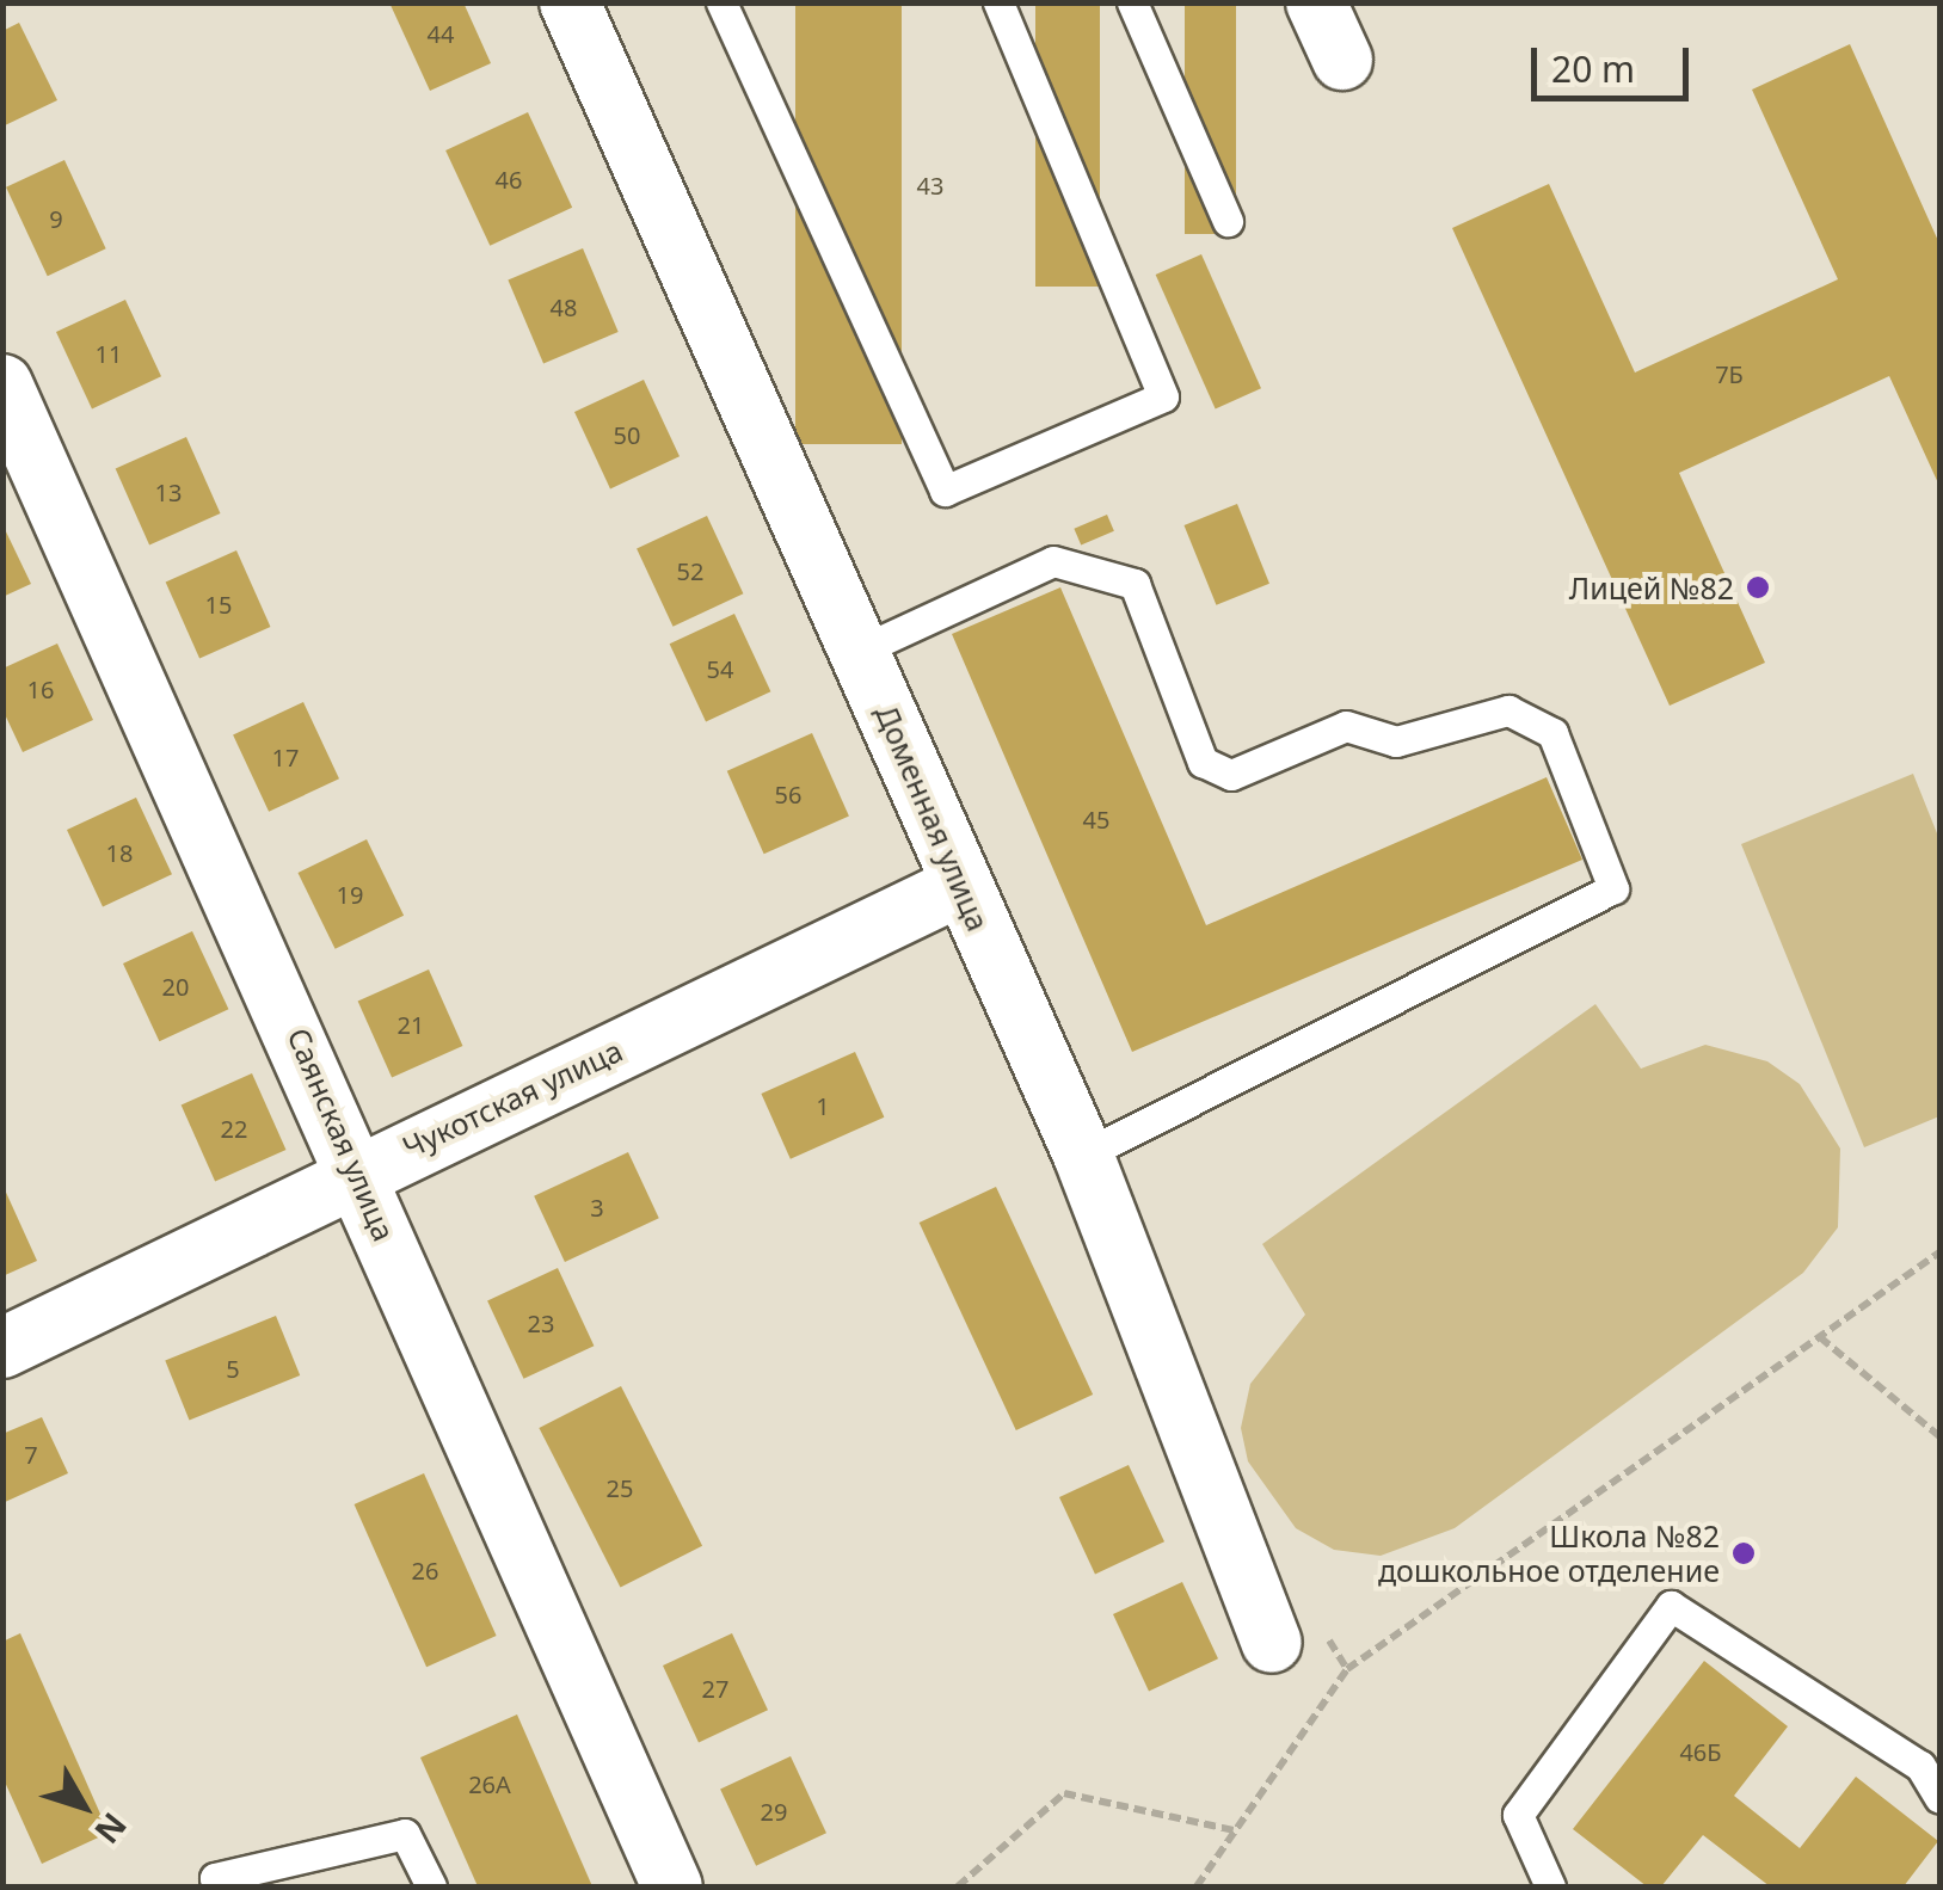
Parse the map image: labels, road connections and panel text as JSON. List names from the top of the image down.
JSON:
{
  "streets": {
    "street": ["Доменная улица", "Чукотская улица", "Саянская улица"]
  },
  "crossings": [
    ["Доменная улица", "Чукотская улица"],
    ["Чукотская улица", "Саянская улица"]
  ],
  "places": ["Лицей №82", "Школа №82 дошкольное отделение"],
  "house_numbers": [
    "44",
    "46",
    "43",
    "9",
    "48",
    "11",
    "7Б",
    "50",
    "13",
    "52",
    "15",
    "54",
    "16",
    "17",
    "56",
    "45",
    "18",
    "19",
    "20",
    "21",
    "1",
    "22",
    "3",
    "23",
    "5",
    "7",
    "25",
    "26",
    "27",
    "46Б",
    "26А",
    "29"
  ],
  "scale_bar": "20 m",
  "north": "bottom right"
}
